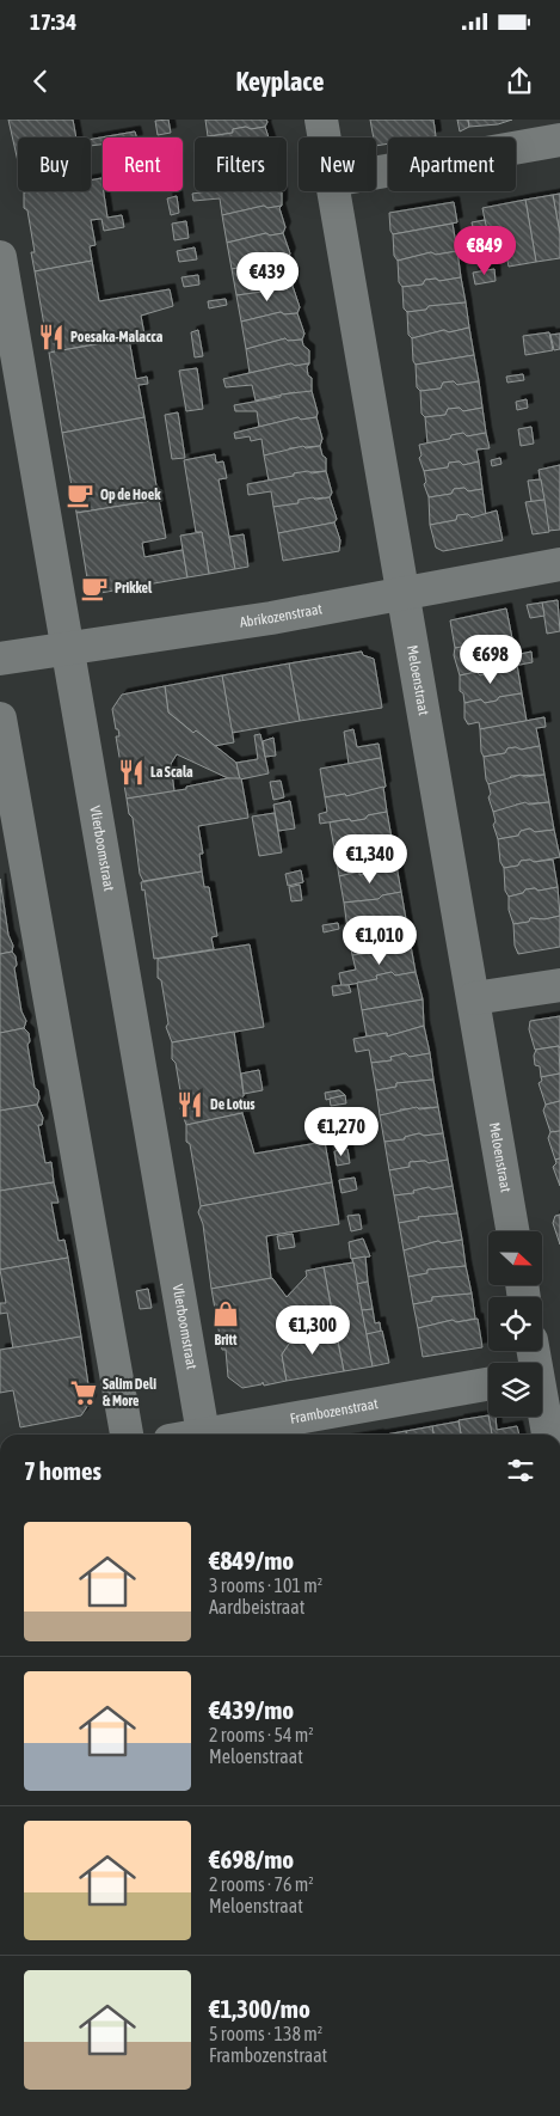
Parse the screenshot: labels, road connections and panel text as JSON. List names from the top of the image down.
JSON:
{
  "streets": {
    "street": [
      "Abrikozenstraat",
      "Meloenstraat",
      "Vlierboomstraat",
      "Frambozenstraat"
    ]
  },
  "crossings": [
    ["Abrikozenstraat", "Meloenstraat"],
    ["Abrikozenstraat", "Vlierboomstraat"]
  ],
  "places": {
    "restaurant": ["Poesaka-Malacca", "La Scala", "De Lotus"],
    "cafe": ["Op de Hoek", "Prikkel"],
    "shop": ["Britt"],
    "supermarket": ["Salim Deli & More"]
  },
  "north": "right",
  "page": {
    "status": "17:34",
    "header": "Keyplace",
    "chip": [
      "Buy",
      "Rent",
      "Filters",
      "New",
      "Apartment"
    ],
    "price": [
      "€849",
      "€439",
      "€698",
      "€1,340",
      "€1,010",
      "€1,270",
      "€1,300"
    ],
    "heading": "7 homes",
    "list": [
      {
        "name": "€849/mo",
        "note": "3 rooms · 101 m² · Aardbeistraat"
      },
      {
        "name": "€439/mo",
        "note": "2 rooms · 54 m² · Meloenstraat"
      },
      {
        "name": "€698/mo",
        "note": "2 rooms · 76 m² · Meloenstraat"
      },
      {
        "name": "€1,300/mo",
        "note": "5 rooms · 138 m² · Frambozenstraat"
      }
    ]
  }
}
